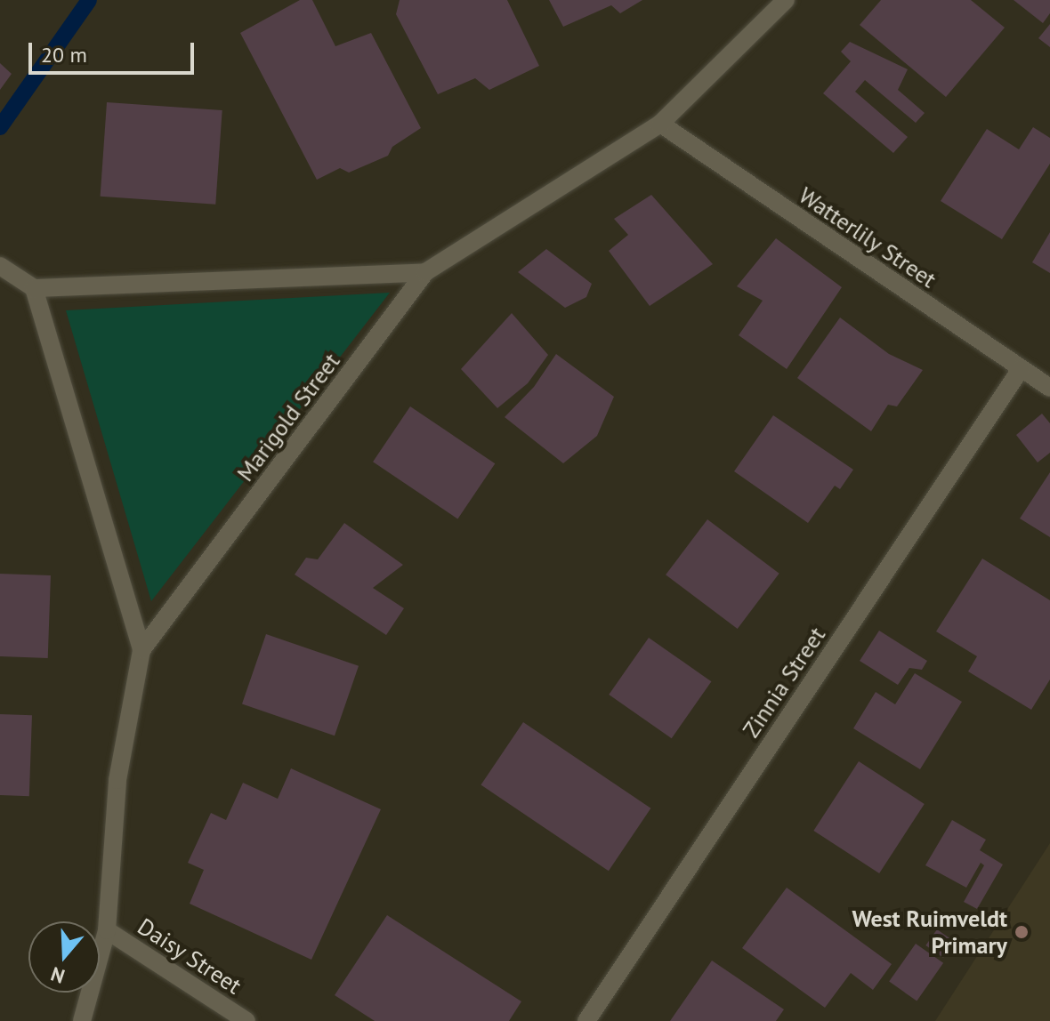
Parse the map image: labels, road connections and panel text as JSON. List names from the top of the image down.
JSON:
{
  "streets": {
    "street": [
      "Watterlily Street",
      "Marigold Street",
      "Zinnia Street",
      "Daisy Street"
    ]
  },
  "crossings": [
    ["Watterlily Street", "Marigold Street"],
    ["Watterlily Street", "Zinnia Street"],
    ["Marigold Street", "Daisy Street"]
  ],
  "places": ["West Ruimveldt Primary"],
  "scale_bar": "20 m",
  "north": "bottom"
}
